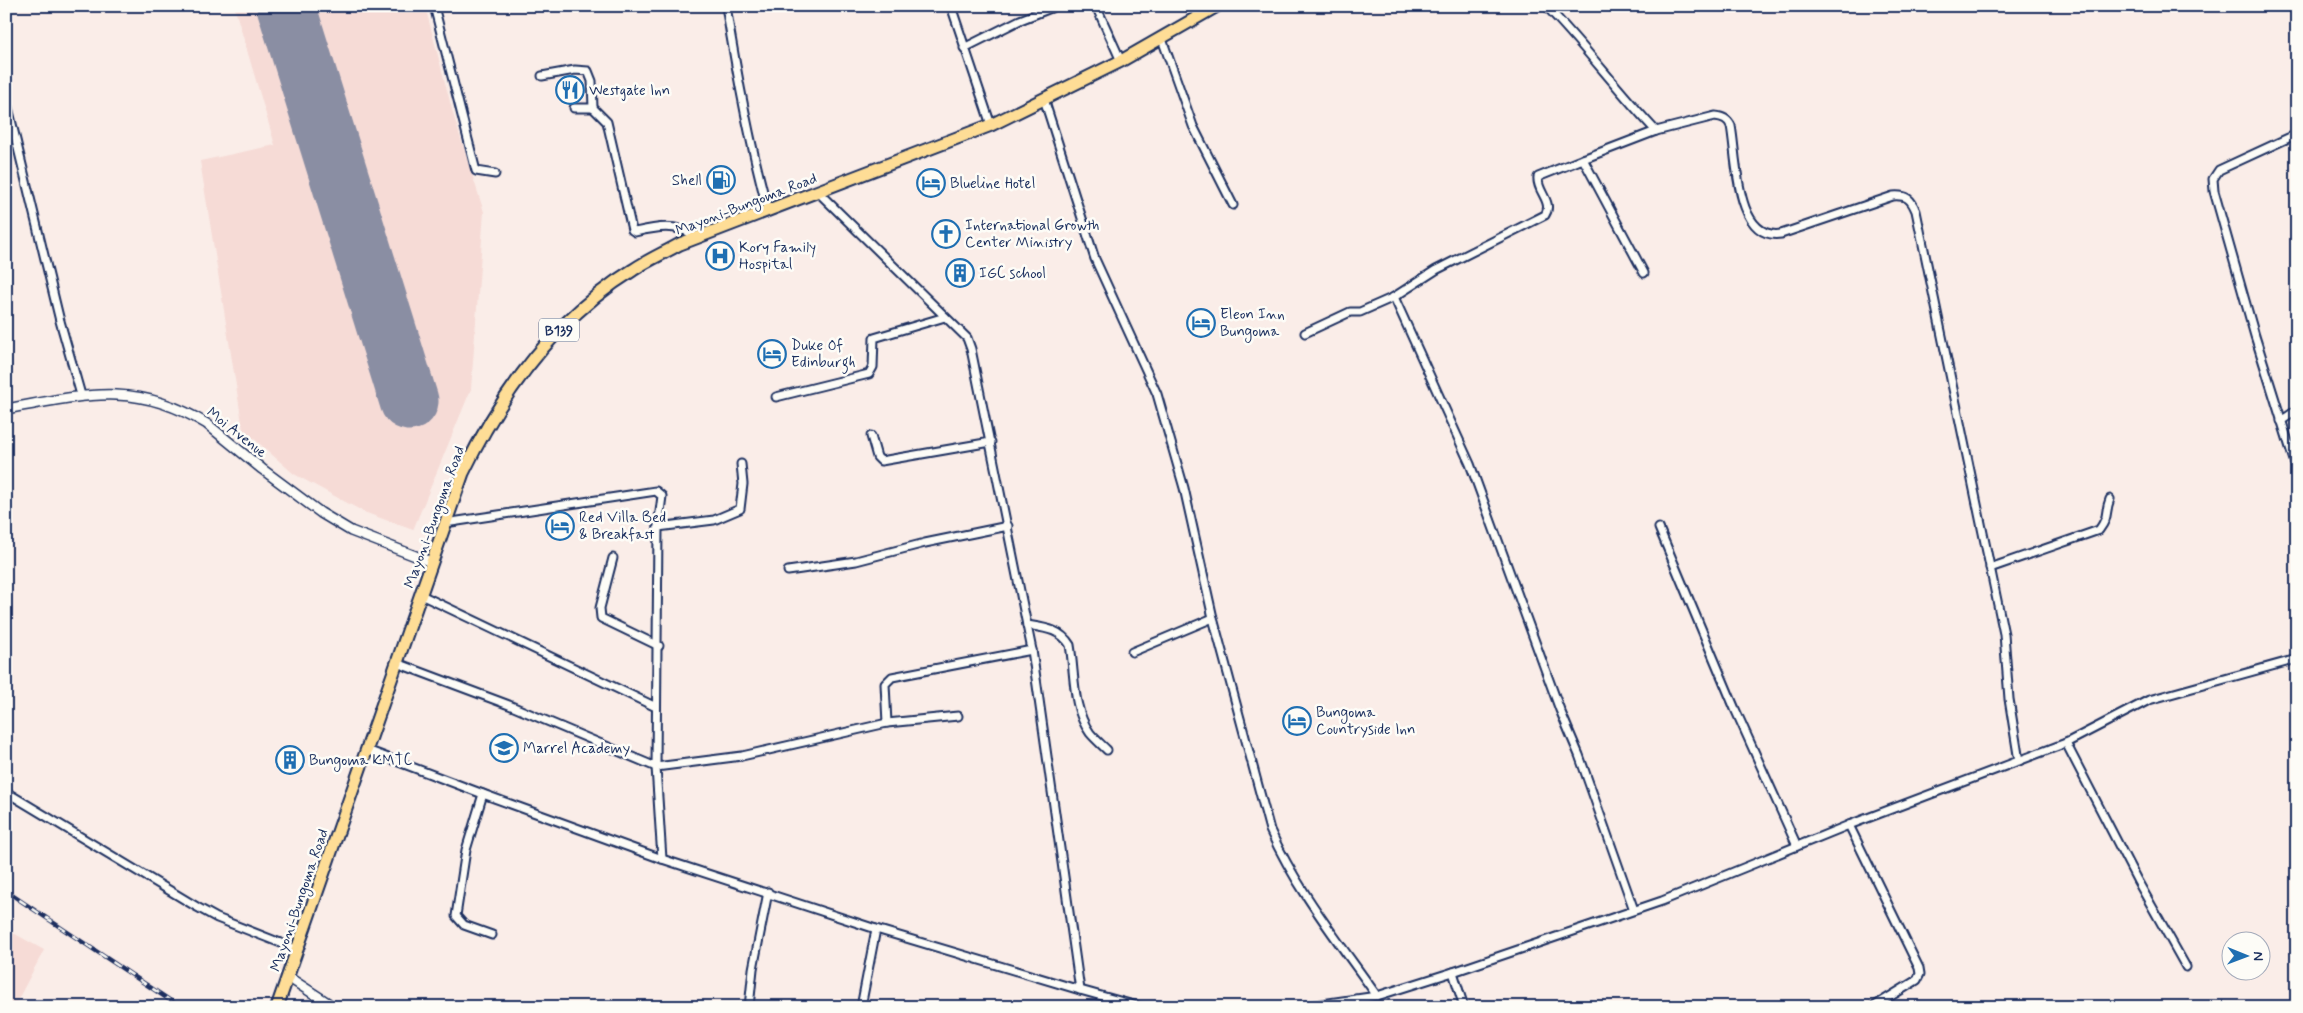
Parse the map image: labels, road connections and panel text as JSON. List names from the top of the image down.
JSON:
{
  "streets": {
    "main road": ["Mayoni-Bungoma Road", "B139"],
    "street": ["Moi Avenue"]
  },
  "crossings": [
    ["Mayoni-Bungoma Road", "Moi Avenue"]
  ],
  "places": {
    "restaurant": ["Westgate Inn"],
    "fuel station": ["Shell"],
    "hotel": [
      "Blueline Hotel",
      "Eleon Inn Bungoma",
      "Duke Of Edinburgh",
      "Red Villa Bed & Breakfast",
      "Bungoma Countryside Inn"
    ],
    "church": ["International Growth Center Ministry"],
    "hospital": ["Kory Family Hospital"],
    "building": ["IGC school", "Bungoma KMTC"],
    "school or university": ["Marrel Academy"]
  },
  "north": "right"
}
